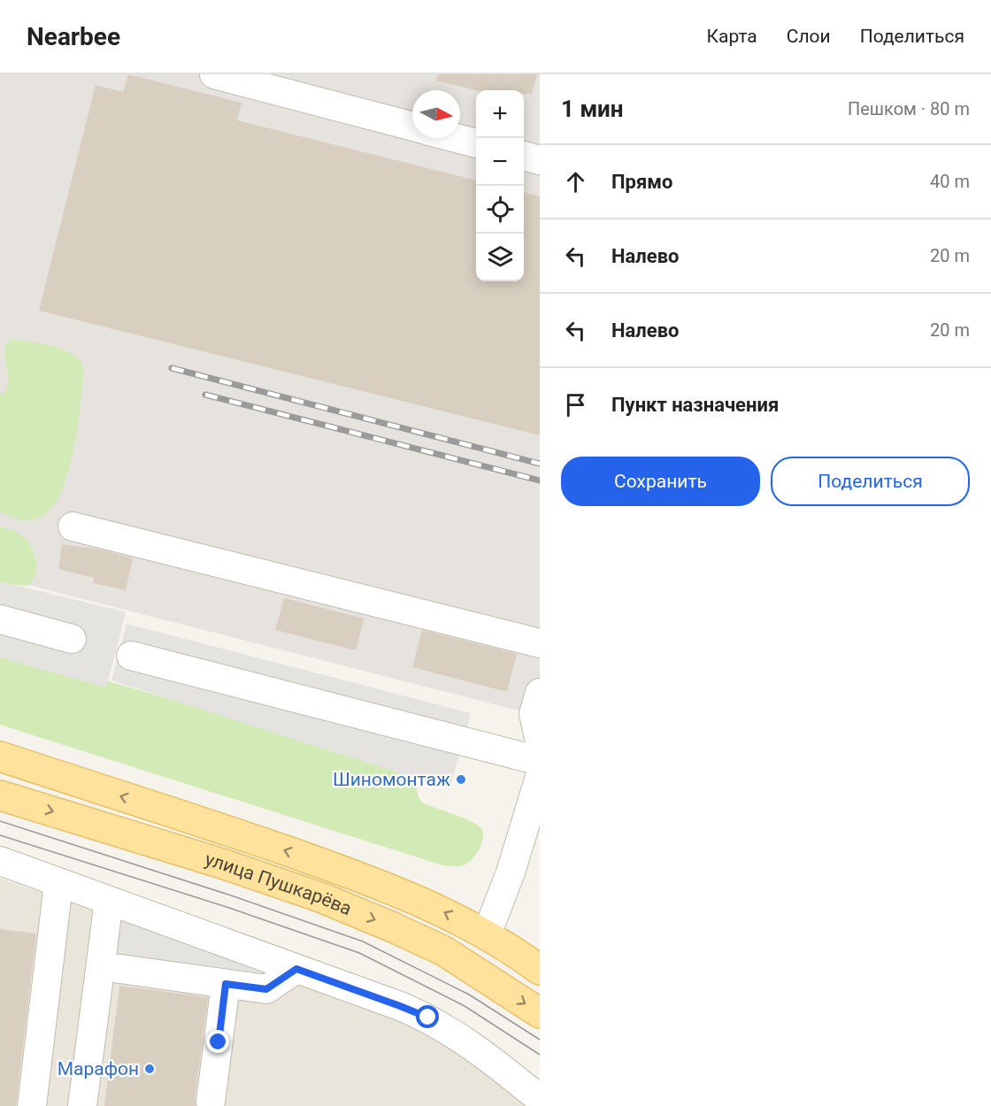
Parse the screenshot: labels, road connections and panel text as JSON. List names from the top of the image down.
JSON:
{
  "streets": {
    "main road": ["улица Пушкарёва"]
  },
  "places": ["Шиномонтаж", "Марафон"],
  "north": "right",
  "page": {
    "header": "Nearbee",
    "nav": ["Карта", "Слои", "Поделиться"],
    "heading": ["1 мин", "Пешком · 80 m"],
    "map_buttons": ["+", "−"],
    "list": [
      ["Прямо", "40 m"],
      ["Налево", "20 m"],
      ["Налево", "20 m"],
      "Пункт назначения"
    ],
    "buttons": ["Сохранить", "Поделиться"]
  }
}
